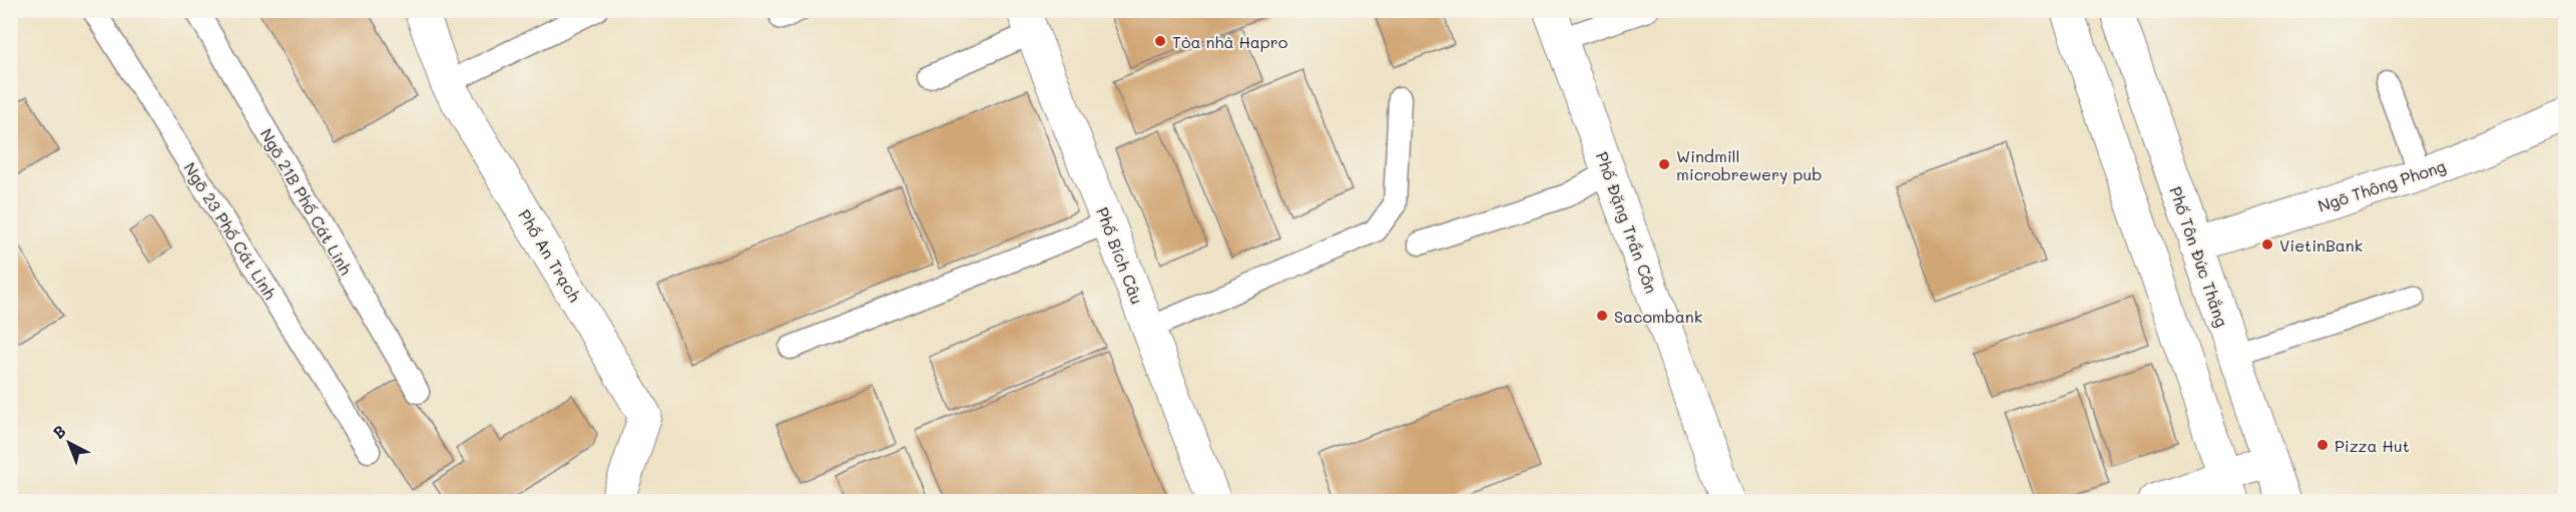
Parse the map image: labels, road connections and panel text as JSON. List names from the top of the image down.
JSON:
{
  "streets": {
    "street": [
      "Ngõ Thông Phong",
      "Phố Đặng Trần Côn",
      "Phố An Trạch",
      "Phố Bích Câu",
      "Phố Tôn Đức Thắng"
    ],
    "lane": ["Ngõ 21B Phố Cát Linh", "Ngõ 23 Phố Cát Linh"]
  },
  "crossings": [
    ["Ngõ Thông Phong", "Phố Tôn Đức Thắng"]
  ],
  "places": [
    "Tòa nhà Hapro",
    "Windmill microbrewery pub",
    "VietinBank",
    "Sacombank",
    "Pizza Hut"
  ],
  "north": "top left"
}
